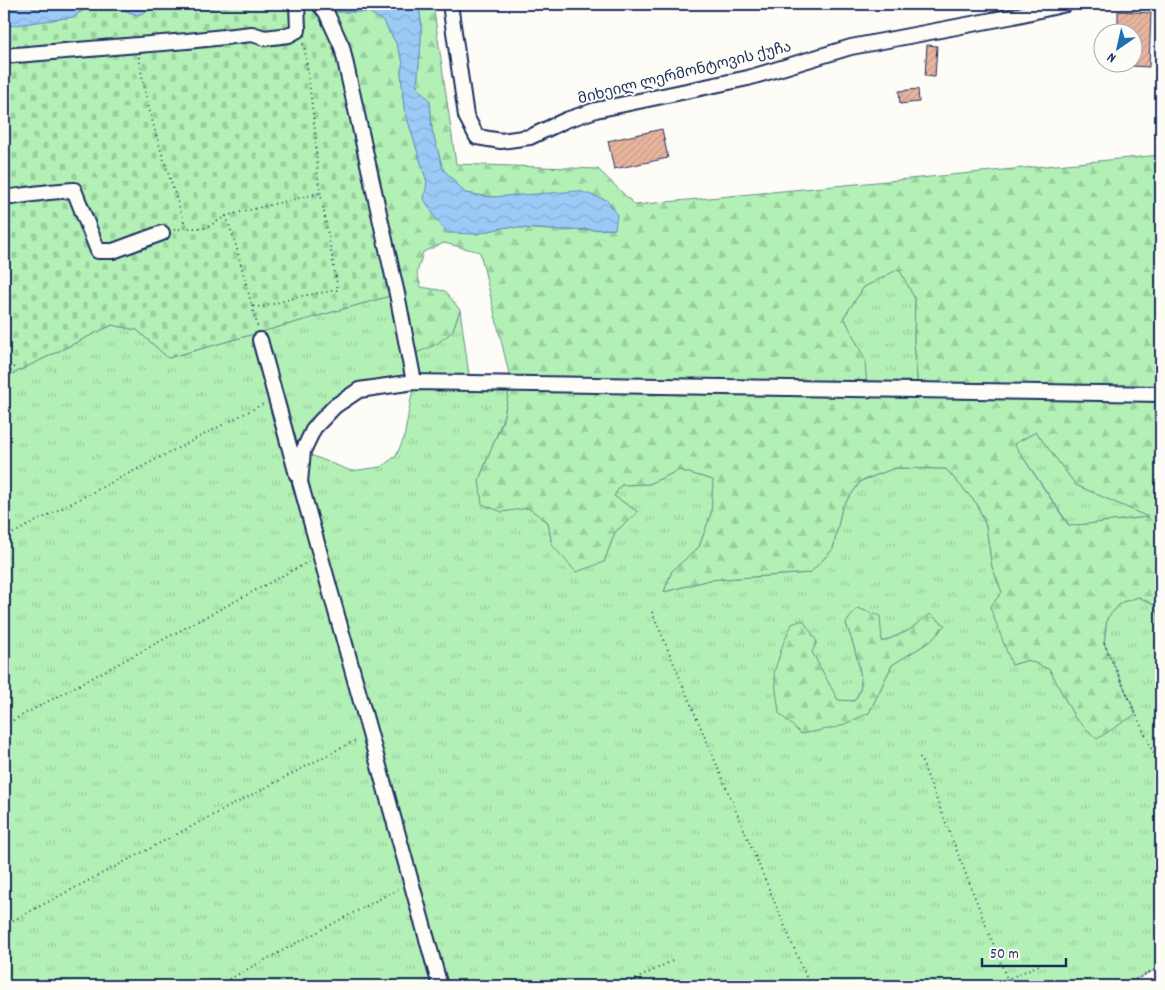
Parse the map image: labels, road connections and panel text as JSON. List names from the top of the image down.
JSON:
{
  "streets": {
    "street": ["მიხეილ ლერმონტოვის ქუჩა"]
  },
  "scale_bar": "50 m",
  "north": "bottom left"
}
